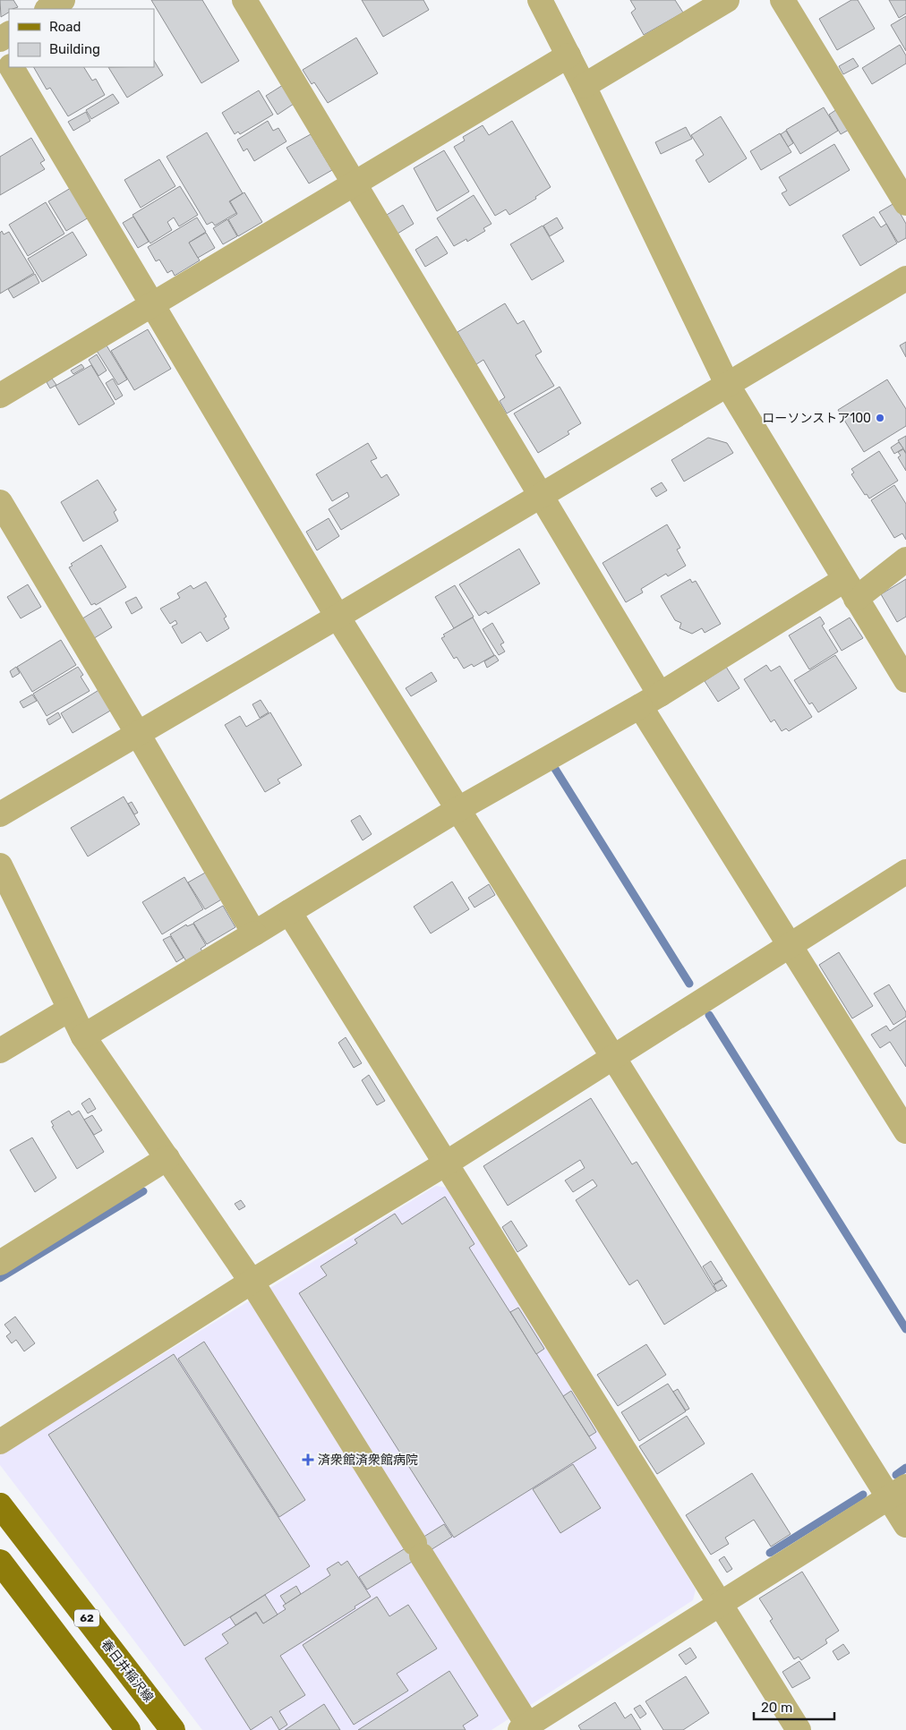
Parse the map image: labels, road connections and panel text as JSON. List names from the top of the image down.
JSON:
{
  "streets": {
    "main road": ["62", "春日井稲沢線"]
  },
  "places": {
    "other": ["ローソンストア100"],
    "health": ["済衆館済衆館病院"]
  },
  "legend": ["Road", "Building"],
  "scale_bar": "20 m"
}
